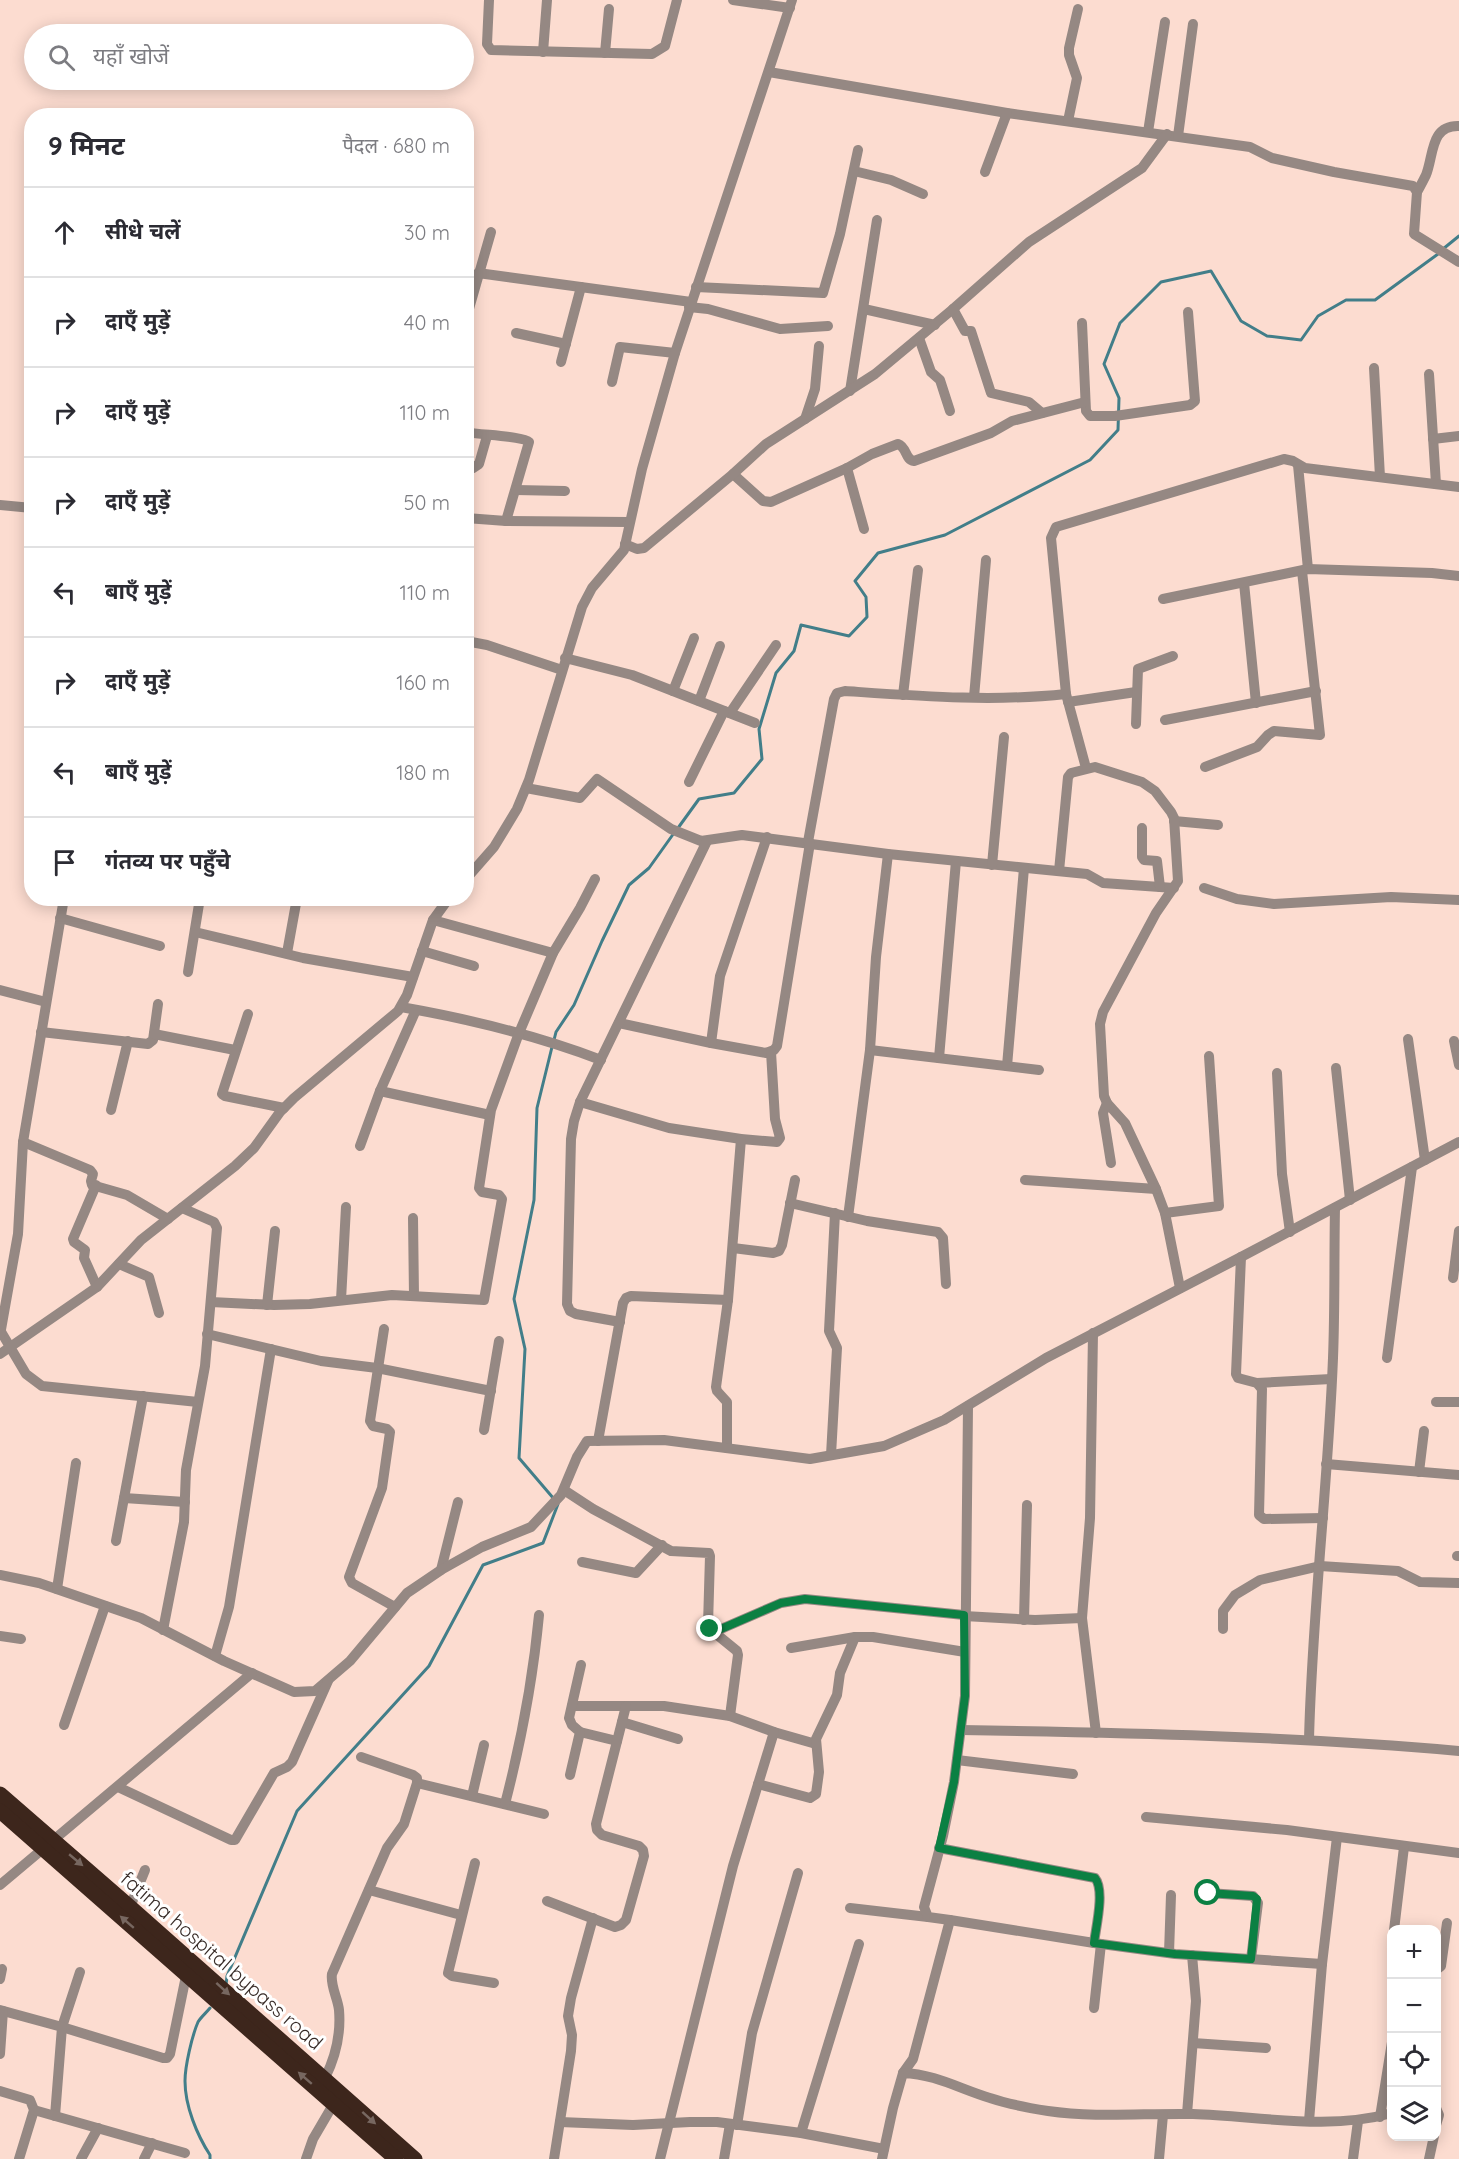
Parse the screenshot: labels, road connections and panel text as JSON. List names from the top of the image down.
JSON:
{
  "streets": {
    "highway": ["fatima hospital bypass road"]
  },
  "page": {
    "search": "यहाँ खोजें",
    "heading": ["9 मिनट", "पैदल · 680 m"],
    "list": [
      ["सीधे चलें", "30 m"],
      ["दाएँ मुड़ें", "40 m"],
      ["दाएँ मुड़ें", "110 m"],
      ["दाएँ मुड़ें", "50 m"],
      ["बाएँ मुड़ें", "110 m"],
      ["दाएँ मुड़ें", "160 m"],
      ["बाएँ मुड़ें", "180 m"],
      "गंतव्य पर पहुँचे"
    ],
    "map_buttons": ["+", "−"]
  }
}
